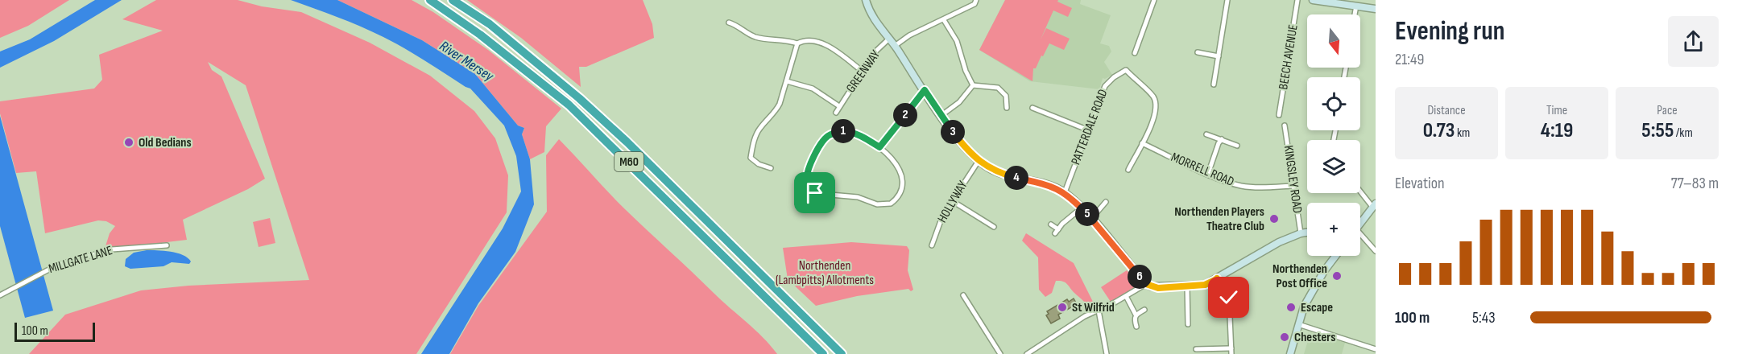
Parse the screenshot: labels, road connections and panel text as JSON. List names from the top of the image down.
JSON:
{
  "streets": {
    "highway": ["M60"],
    "street": [
      "BEECH AVENUE",
      "GREENWAY",
      "PATTERDALE ROAD",
      "MORRELL ROAD",
      "KINGSLEY ROAD",
      "HOLLYWAY",
      "MILLGATE LANE"
    ]
  },
  "crossings": [
    ["PATTERDALE ROAD", "MORRELL ROAD"],
    ["MORRELL ROAD", "KINGSLEY ROAD"]
  ],
  "water": ["River Mersey"],
  "parks": ["Northenden (Lambpitts) Allotments"],
  "places": [
    "Old Bedians",
    "Northenden Players Theatre Club",
    "Northenden Post Office",
    "St Wilfrid",
    "Escape",
    "Chesters"
  ],
  "scale_bar": "100 m",
  "north": "bottom",
  "page": {
    "heading": ["Evening run", "21:49"],
    "map_buttons": "+",
    "stats": [
      ["Distance", "0.73 km"],
      ["Time", "4:19"],
      ["Pace", "5:55 /km"]
    ],
    "pins": [
      "2",
      "1",
      "3",
      "4",
      "5",
      "6"
    ],
    "chart": ["Elevation", "77–83 m"],
    "list": [
      {
        "name": "100 m",
        "note": "5:43"
      }
    ],
    "scale": "100 m"
  }
}
